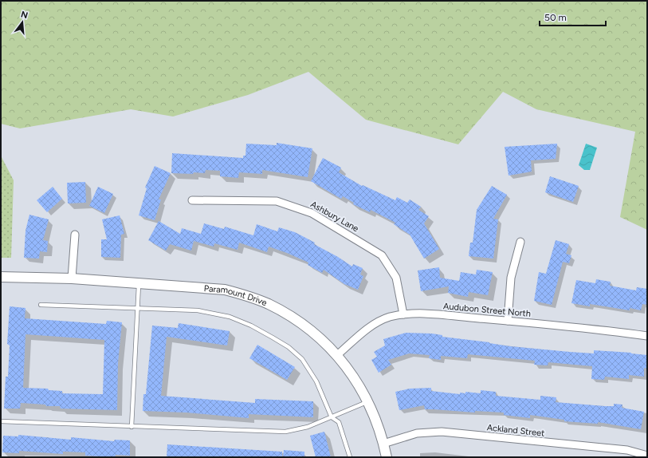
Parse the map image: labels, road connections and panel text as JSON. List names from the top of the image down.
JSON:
{
  "streets": {
    "street": [
      "Ashbury Lane",
      "Paramount Drive",
      "Audubon Street North",
      "Ackland Street"
    ]
  },
  "crossings": [
    ["Ashbury Lane", "Audubon Street North"],
    ["Paramount Drive", "Audubon Street North"],
    ["Paramount Drive", "Ackland Street"]
  ],
  "scale_bar": "50 m",
  "north": "top"
}
